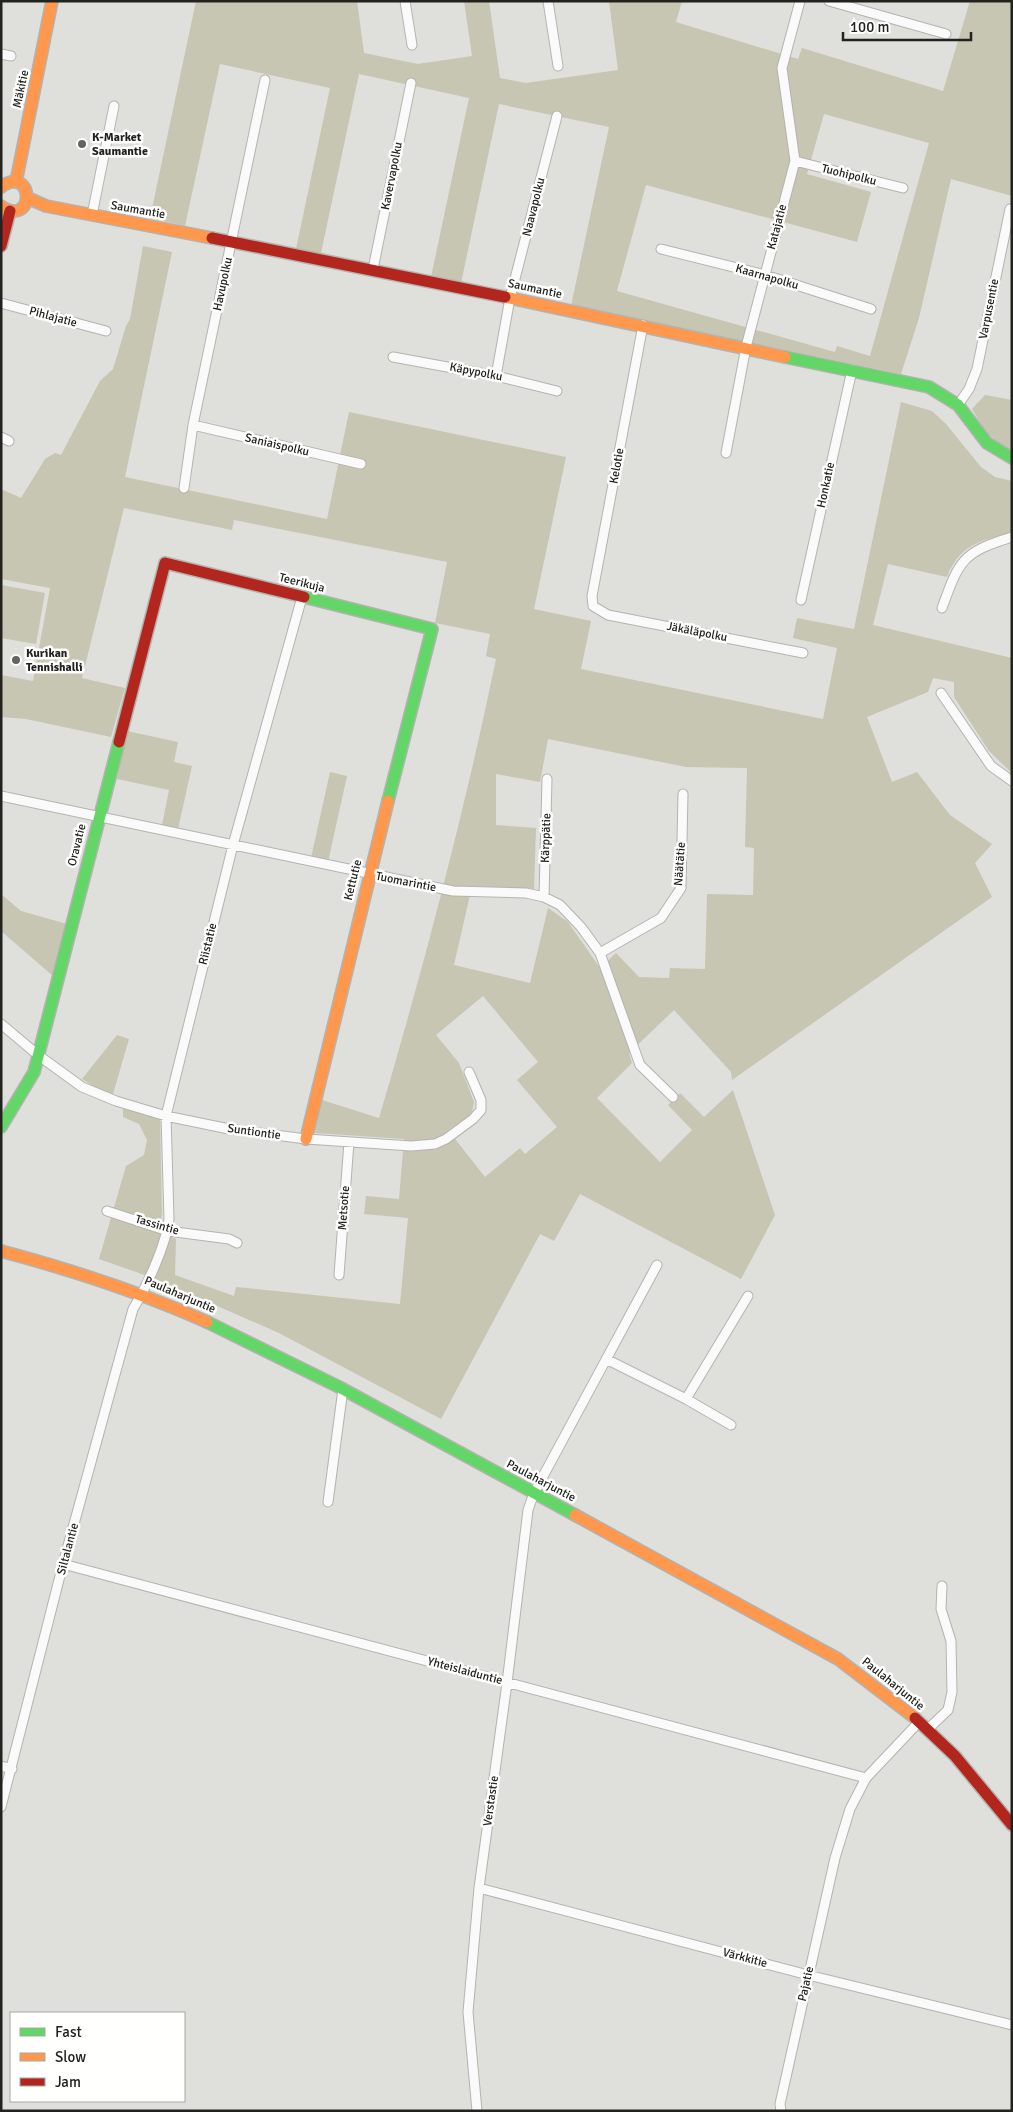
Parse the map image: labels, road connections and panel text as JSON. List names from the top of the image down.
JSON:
{
  "streets": {
    "street": [
      "Mäkitie",
      "Tuohipolku",
      "Kavervapolku",
      "Naavapolku",
      "Saumantie",
      "Katajatie",
      "Kaarnapolku",
      "Havupolku",
      "Varpusentie",
      "Pihlajatie",
      "Käpypolku",
      "Saniaispolku",
      "Kelotie",
      "Honkatie",
      "Teerikuja",
      "Jäkäläpolku",
      "Kärppätie",
      "Oravatie",
      "Näätätie",
      "Kettutie",
      "Tuomarintie",
      "Riistatie",
      "Suntiontie",
      "Metsotie",
      "Tassintie",
      "Paulaharjuntie",
      "Siltalantie",
      "Yhteislaiduntie",
      "Verstastie",
      "Värkkitie",
      "Pajatie"
    ]
  },
  "crossings": [
    ["Tuohipolku", "Katajatie"],
    ["Kavervapolku", "Saumantie"],
    ["Naavapolku", "Saumantie"],
    ["Naavapolku", "Käpypolku"],
    ["Saumantie", "Katajatie"],
    ["Saumantie", "Havupolku"],
    ["Saumantie", "Varpusentie"],
    ["Saumantie", "Kelotie"],
    ["Saumantie", "Honkatie"],
    ["Katajatie", "Kaarnapolku"],
    ["Havupolku", "Saniaispolku"],
    ["Kelotie", "Jäkäläpolku"],
    ["Teerikuja", "Oravatie"],
    ["Teerikuja", "Kettutie"],
    ["Teerikuja", "Riistatie"],
    ["Kärppätie", "Tuomarintie"],
    ["Oravatie", "Tuomarintie"],
    ["Oravatie", "Suntiontie"],
    ["Näätätie", "Tuomarintie"],
    ["Kettutie", "Tuomarintie"],
    ["Kettutie", "Suntiontie"],
    ["Tuomarintie", "Riistatie"],
    ["Riistatie", "Suntiontie"],
    ["Riistatie", "Tassintie"],
    ["Riistatie", "Paulaharjuntie"],
    ["Riistatie", "Siltalantie"],
    ["Suntiontie", "Metsotie"],
    ["Paulaharjuntie", "Siltalantie"],
    ["Paulaharjuntie", "Verstastie"],
    ["Paulaharjuntie", "Pajatie"],
    ["Siltalantie", "Yhteislaiduntie"],
    ["Yhteislaiduntie", "Verstastie"],
    ["Yhteislaiduntie", "Pajatie"],
    ["Verstastie", "Värkkitie"],
    ["Värkkitie", "Pajatie"]
  ],
  "places": ["K-Market Saumantie", "Kurikan Tennishalli"],
  "legend": ["Fast", "Slow", "Jam"],
  "scale_bar": "100 m"
}
